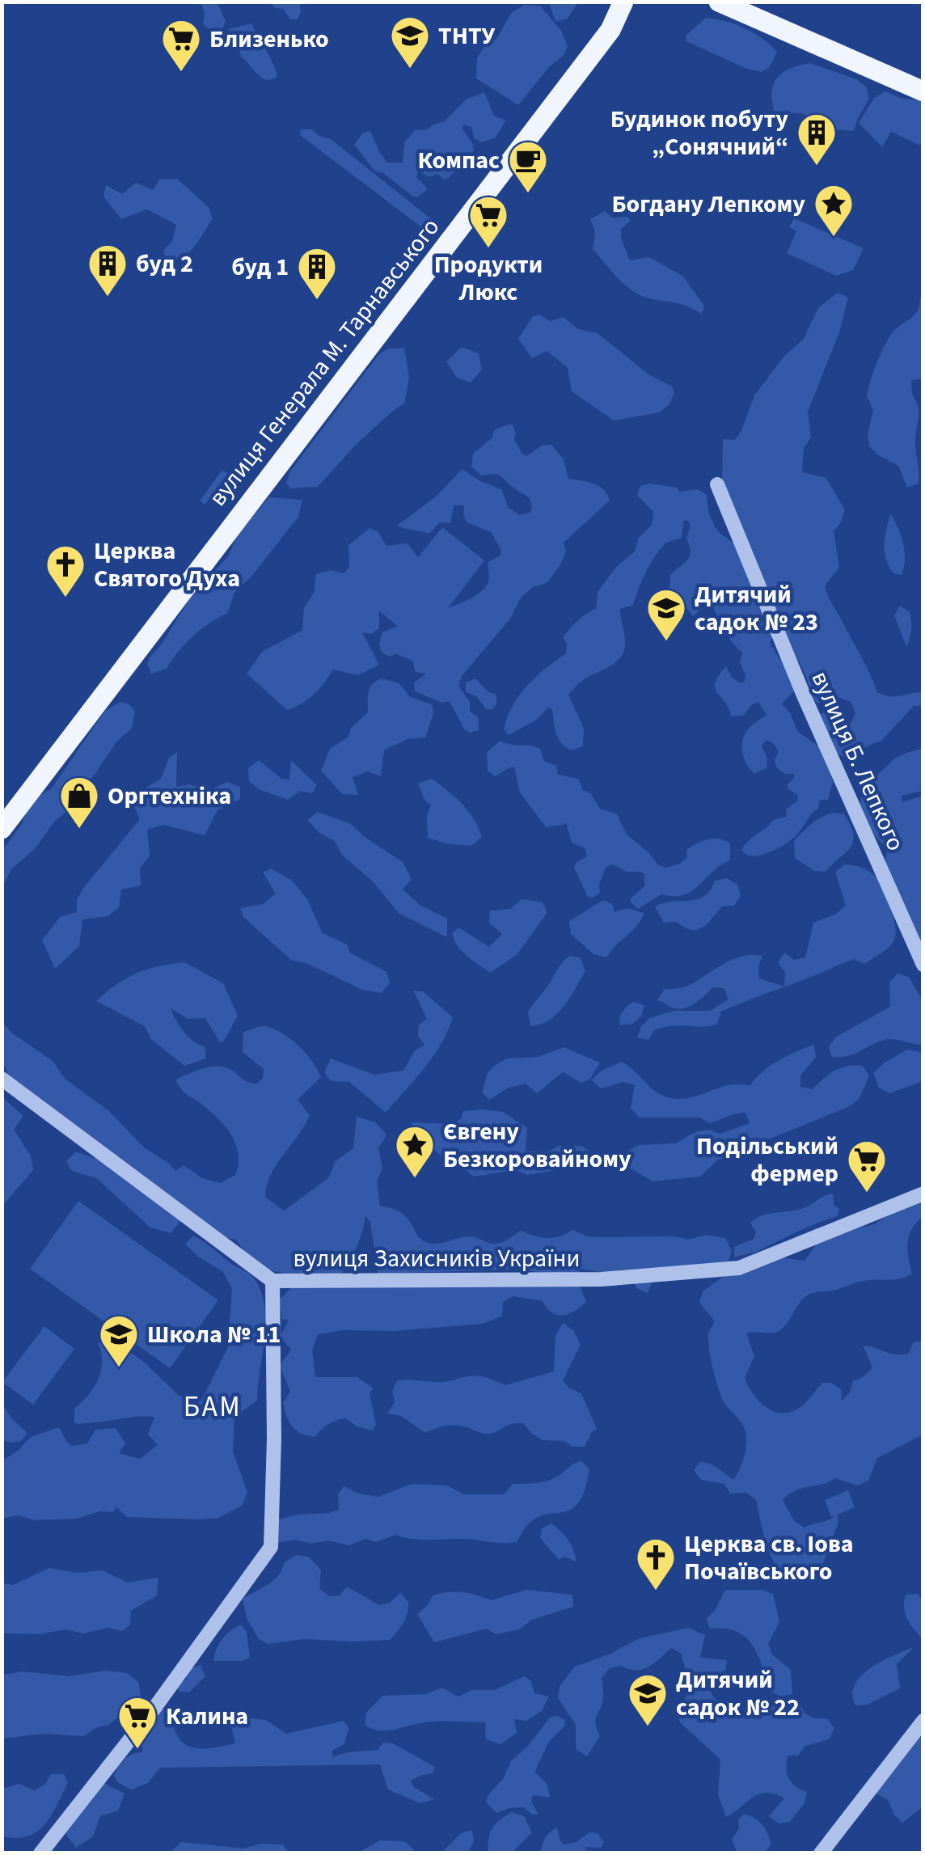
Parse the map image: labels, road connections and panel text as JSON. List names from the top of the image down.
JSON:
{
  "streets": {
    "main road": ["вулиця Генерала М. Тарнавського"],
    "street": ["вулиця Б. Лепкого", "вулиця Захисників України"]
  },
  "districts": ["БАМ"],
  "places": {
    "school or university": [
      "ТНТУ",
      "Дитячий садок № 23",
      "Школа № 11",
      "Дитячий садок № 22"
    ],
    "supermarket": [
      "Близенько",
      "Продукти Люкс",
      "Подільський фермер",
      "Калина"
    ],
    "building": ["Будинок побуту „Сонячний“", "буд 2", "буд 1"],
    "cafe": ["Компас"],
    "place": ["Богдану Лепкому", "Євгену Безкоровайному"],
    "church": ["Церква Святого Духа", "Церква св. Іова Почаївського"],
    "shop": ["Оргтехніка"]
  }
}
